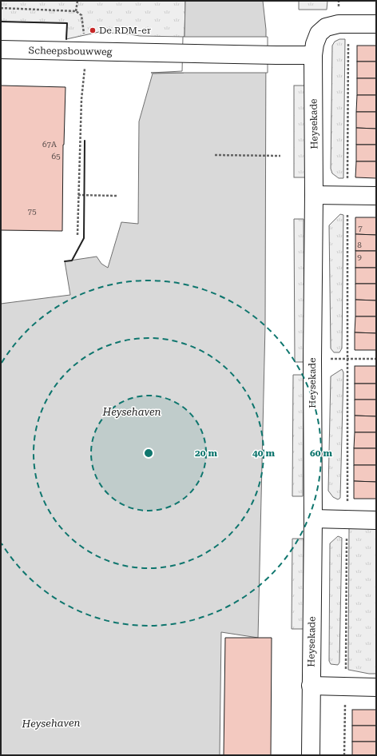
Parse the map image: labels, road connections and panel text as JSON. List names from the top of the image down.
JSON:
{
  "streets": {
    "street": ["Scheepsbouwweg", "Heysekade"]
  },
  "crossings": [
    ["Scheepsbouwweg", "Heysekade"]
  ],
  "water": ["Heysehaven"],
  "places": ["De RDM-er"],
  "house_numbers": [
    "67A",
    "65",
    "75",
    "7",
    "8",
    "9"
  ],
  "rings": ["20 m", "40 m", "60 m"]
}
